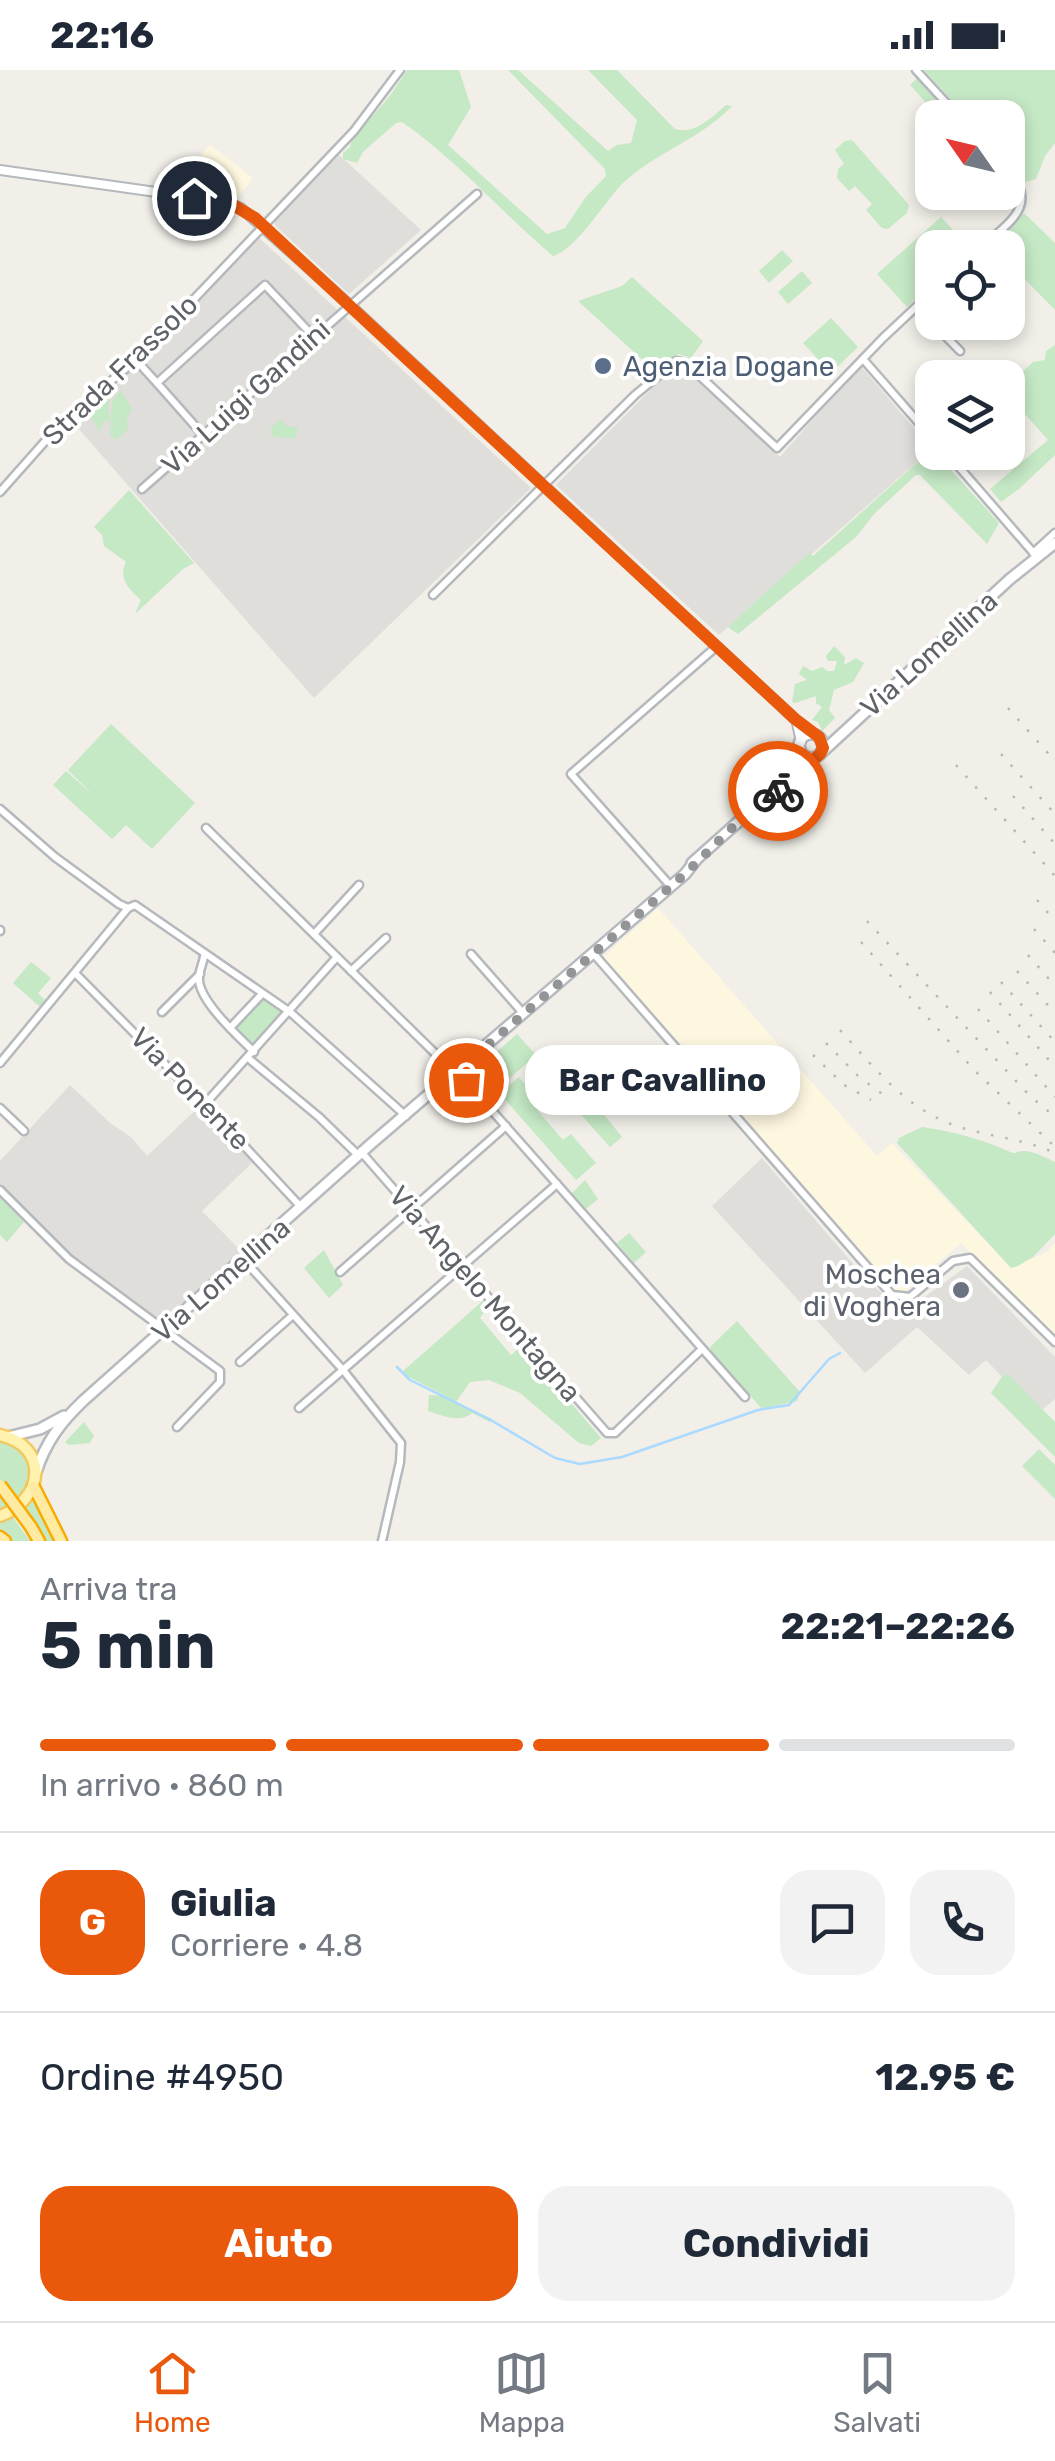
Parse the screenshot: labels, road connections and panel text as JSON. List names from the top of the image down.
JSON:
{
  "streets": {
    "main road": ["Via Lomellina"],
    "street": [
      "Strada Frassolo",
      "Via Luigi Gandini",
      "Via Ponente",
      "Via Angelo Montagna"
    ]
  },
  "crossings": [
    ["Via Lomellina", "Via Ponente"],
    ["Via Lomellina", "Via Angelo Montagna"]
  ],
  "places": ["Agenzia Dogane", "Bar Cavallino", "Moschea di Voghera"],
  "north": "top left",
  "page": {
    "status": "22:16",
    "bubble": "Bar Cavallino",
    "heading": ["5 min", "Arriva tra", "22:21–22:26"],
    "panel": [
      "Giulia",
      "Corriere · 4.8",
      "Ordine #4950",
      "12.95 €"
    ],
    "bar": "In arrivo · 860 m",
    "round": "G",
    "buttons": ["Aiuto", "Condividi"],
    "tabs": ["Home", "Mappa", "Salvati"]
  }
}
